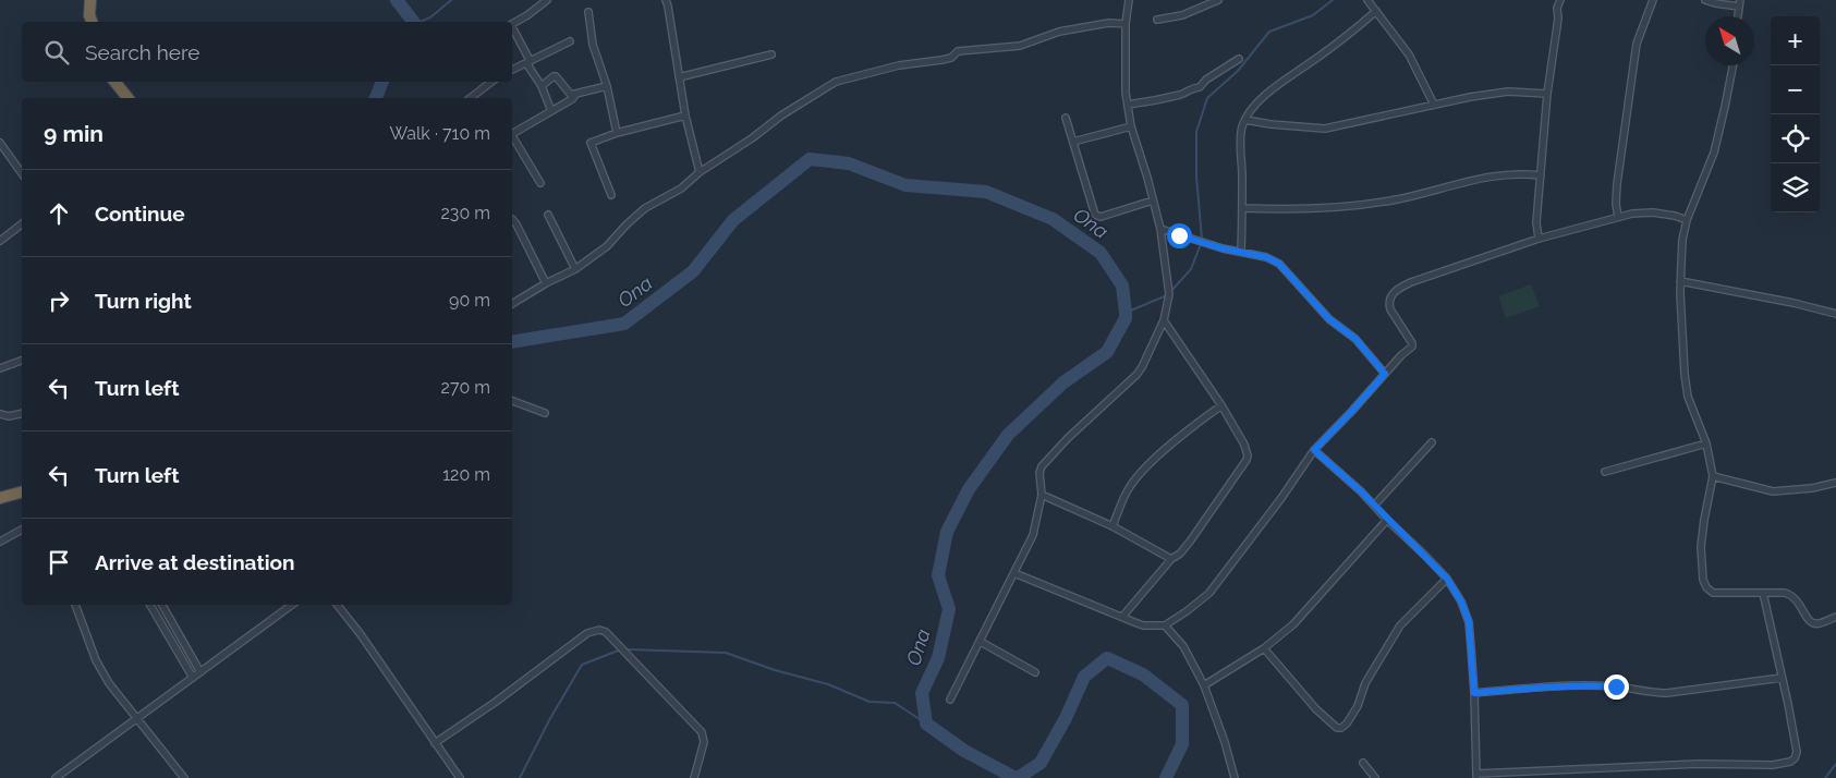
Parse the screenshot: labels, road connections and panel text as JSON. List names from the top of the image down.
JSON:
{
  "water": ["Ona"],
  "north": "top left",
  "page": {
    "map_buttons": ["+", "−"],
    "search": "Search here",
    "heading": ["9 min", "Walk · 710 m"],
    "list": [
      ["Continue", "230 m"],
      ["Turn right", "90 m"],
      ["Turn left", "270 m"],
      ["Turn left", "120 m"],
      "Arrive at destination"
    ]
  }
}
